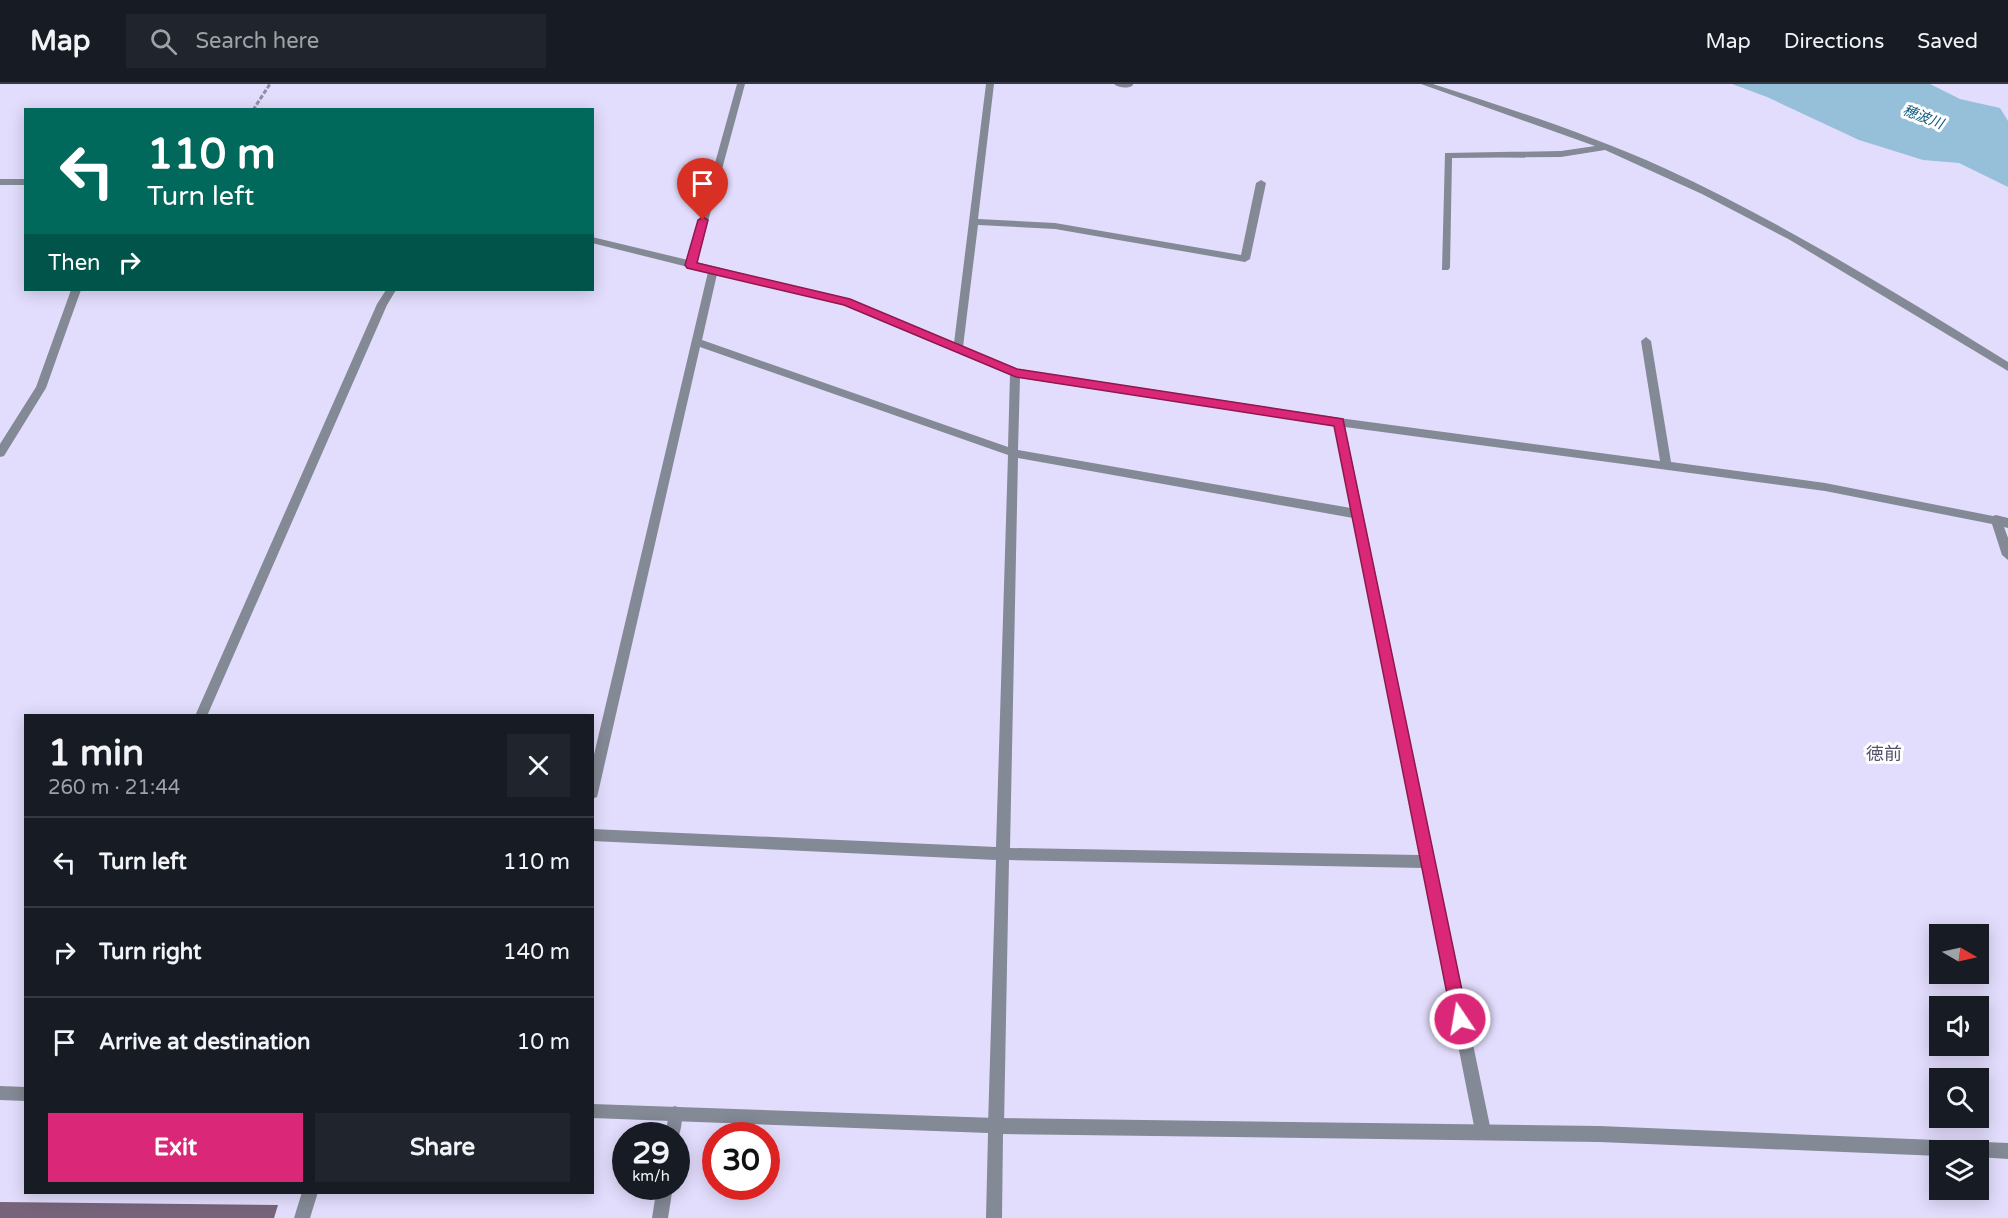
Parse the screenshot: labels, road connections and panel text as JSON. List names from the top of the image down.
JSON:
{
  "districts": ["徳前"],
  "water": ["穂波川"],
  "north": "right",
  "page": {
    "header": "Map",
    "search": "Search here",
    "nav": ["Map", "Directions", "Saved"],
    "turn": ["110 m", "Turn left"],
    "then": "Then",
    "heading": ["1 min", "260 m · 21:44"],
    "list": [
      {
        "name": "Turn left",
        "value": "110 m"
      },
      {
        "name": "Turn right",
        "value": "140 m"
      },
      {
        "name": "Arrive at destination",
        "value": "10 m"
      }
    ],
    "buttons": ["Exit", "Share"],
    "speed": "29 km/h",
    "limit": "30"
  }
}
